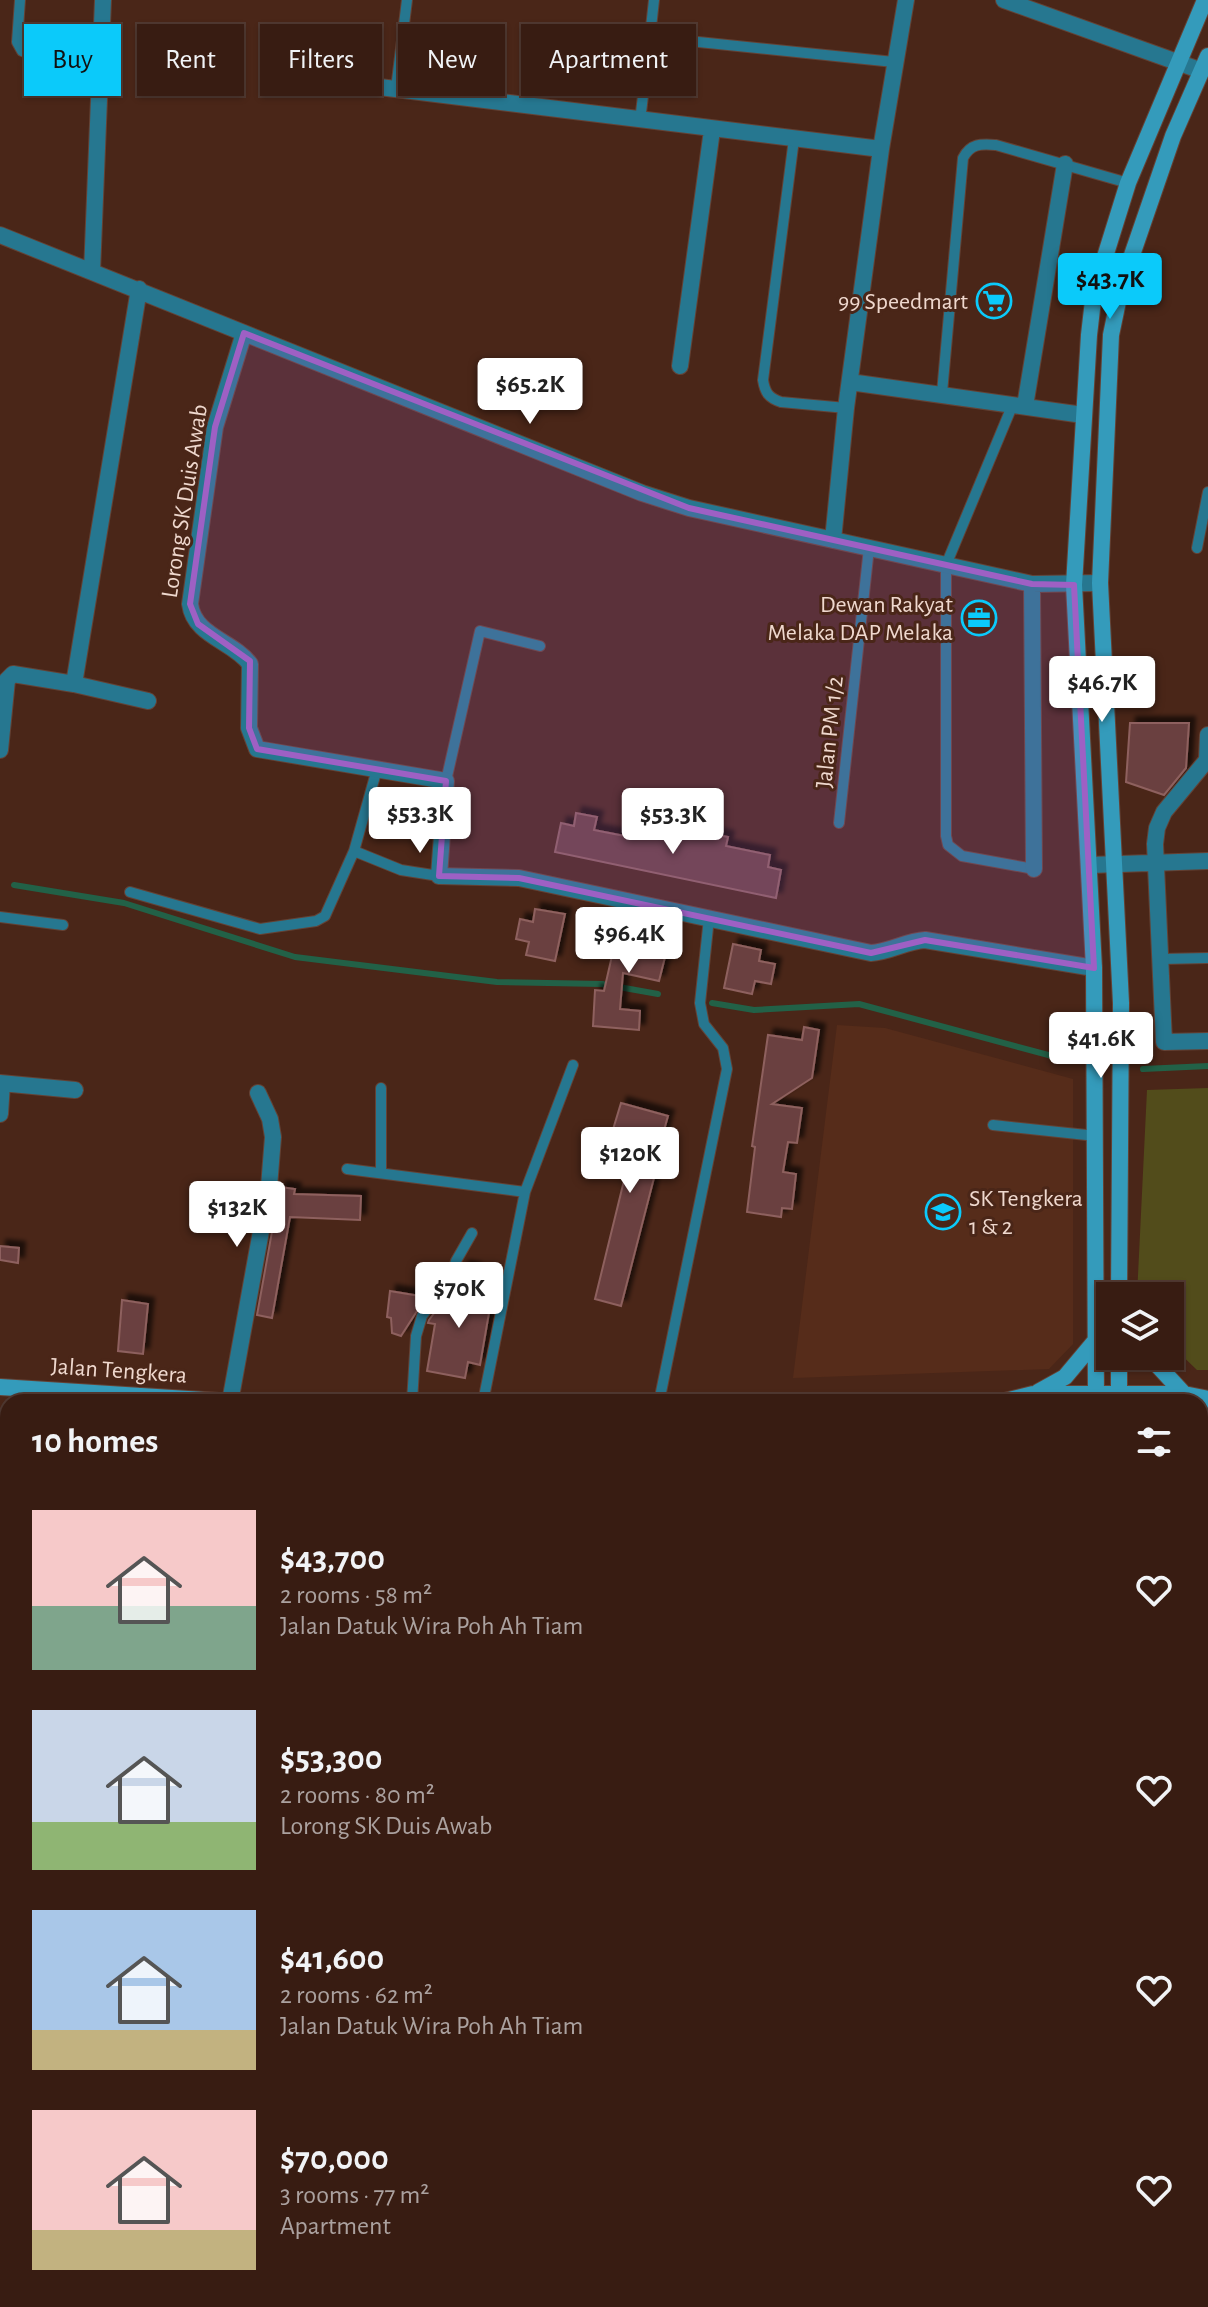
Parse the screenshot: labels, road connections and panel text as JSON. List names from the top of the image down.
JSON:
{
  "streets": {
    "street": ["Lorong SK Duis Awab", "Jalan Tengkera"],
    "lane": ["Jalan PM 1/2"]
  },
  "places": {
    "supermarket": ["99 Speedmart"],
    "office": ["Dewan Rakyat Melaka DAP Melaka"],
    "school or university": ["SK Tengkera 1 & 2"]
  },
  "page": {
    "chip": [
      "Buy",
      "Rent",
      "Filters",
      "New",
      "Apartment"
    ],
    "price": [
      "$43.7K",
      "$65.2K",
      "$46.7K",
      "$53.3K",
      "$53.3K",
      "$96.4K",
      "$41.6K",
      "$120K",
      "$132K",
      "$70K"
    ],
    "heading": "10 homes",
    "list": [
      {
        "name": "$43,700",
        "note": "2 rooms · 58 m² · Jalan Datuk Wira Poh Ah Tiam"
      },
      {
        "name": "$53,300",
        "note": "2 rooms · 80 m² · Lorong SK Duis Awab"
      },
      {
        "name": "$41,600",
        "note": "2 rooms · 62 m² · Jalan Datuk Wira Poh Ah Tiam"
      },
      {
        "name": "$70,000",
        "note": "3 rooms · 77 m² · Apartment"
      }
    ]
  }
}
